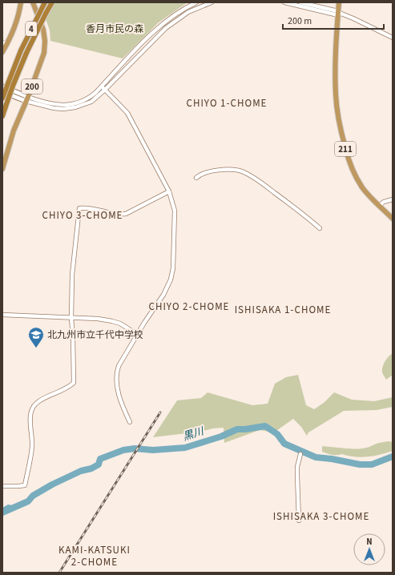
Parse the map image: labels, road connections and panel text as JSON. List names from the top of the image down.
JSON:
{
  "streets": {
    "highway": ["4", "200", "211"]
  },
  "districts": [
    "CHIYO 1-CHOME",
    "CHIYO 3-CHOME",
    "CHIYO 2-CHOME",
    "ISHISAKA 1-CHOME",
    "ISHISAKA 3-CHOME",
    "KAMI-KATSUKI 2-CHOME"
  ],
  "water": ["黒川"],
  "parks": ["香月市民の森"],
  "places": {
    "school or university": ["北九州市立千代中学校"]
  },
  "scale_bar": "200 m",
  "north": "top"
}
